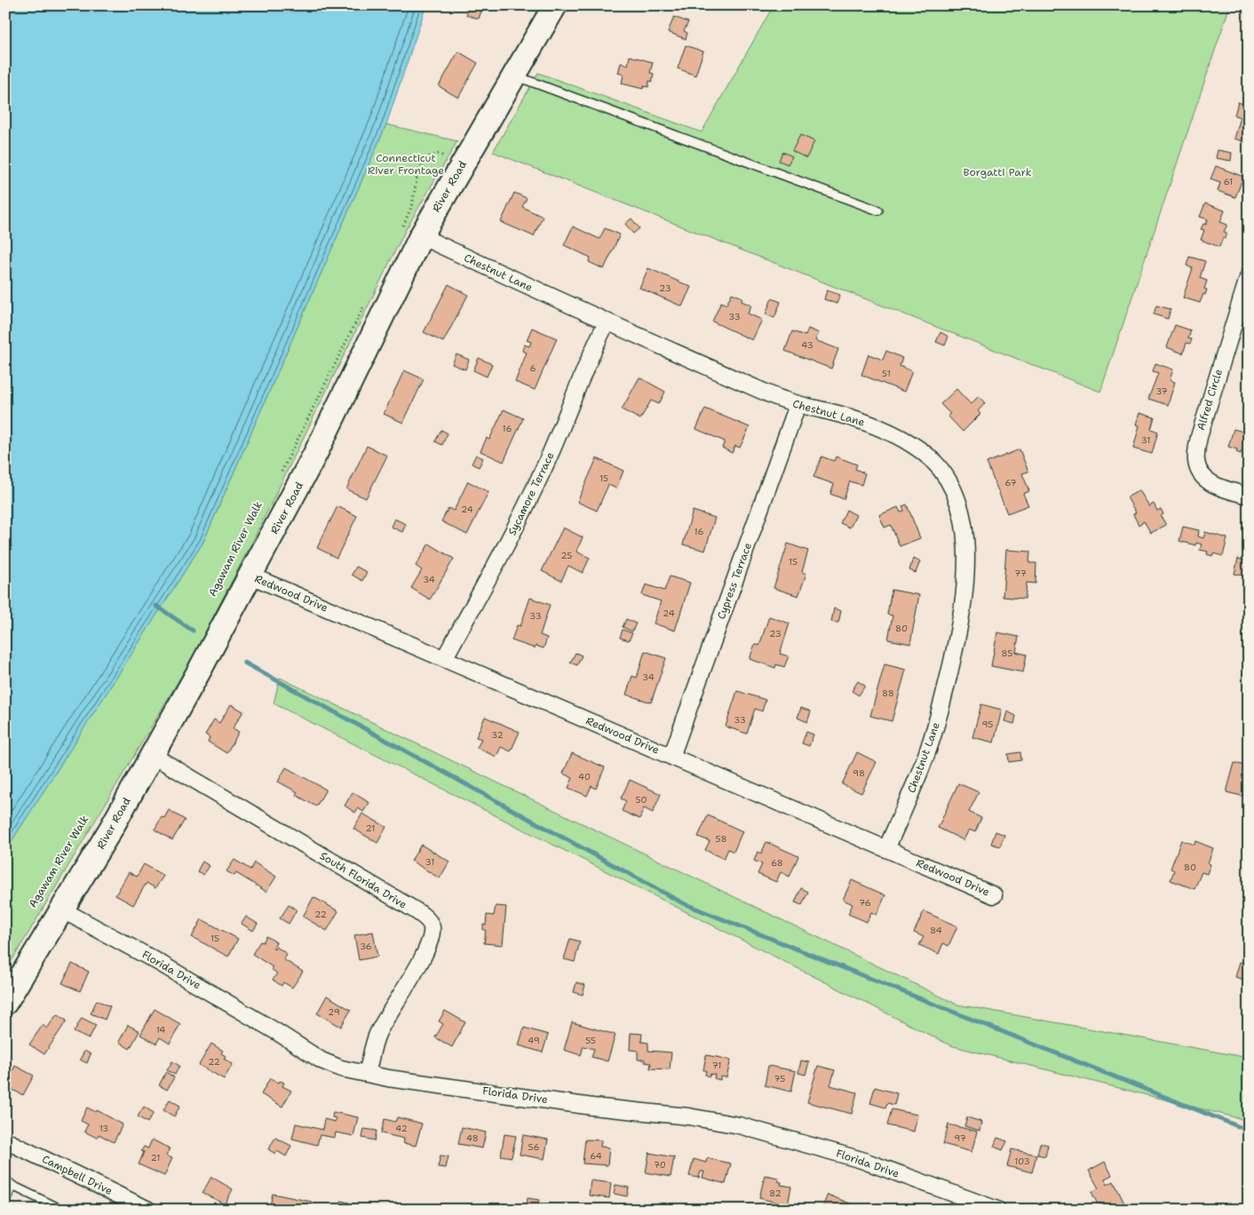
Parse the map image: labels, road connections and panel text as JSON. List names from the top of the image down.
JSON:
{
  "streets": {
    "street": [
      "River Road",
      "Chestnut Lane",
      "Alfred Circle",
      "Sycamore Terrace",
      "Cypress Terrace",
      "Redwood Drive",
      "South Florida Drive",
      "Florida Drive",
      "Campbell Drive"
    ]
  },
  "crossings": [
    ["River Road", "Chestnut Lane"],
    ["River Road", "Redwood Drive"],
    ["River Road", "South Florida Drive"],
    ["River Road", "Florida Drive"],
    ["Chestnut Lane", "Sycamore Terrace"],
    ["Chestnut Lane", "Cypress Terrace"],
    ["Chestnut Lane", "Redwood Drive"],
    ["Sycamore Terrace", "Redwood Drive"],
    ["Cypress Terrace", "Redwood Drive"],
    ["South Florida Drive", "Florida Drive"]
  ],
  "parks": ["Connecticut River Frontage", "Borgatti Park"],
  "house_numbers": [
    "61",
    "23",
    "33",
    "43",
    "6",
    "51",
    "37",
    "16",
    "31",
    "15",
    "67",
    "24",
    "16",
    "25",
    "15",
    "77",
    "34",
    "24",
    "33",
    "80",
    "23",
    "85",
    "34",
    "88",
    "33",
    "95",
    "32",
    "98",
    "40",
    "50",
    "21",
    "58",
    "31",
    "68",
    "80",
    "76",
    "22",
    "84",
    "15",
    "36",
    "29",
    "14",
    "49",
    "55",
    "22",
    "71",
    "75",
    "13",
    "42",
    "48",
    "97",
    "56",
    "64",
    "21",
    "103",
    "70",
    "82"
  ]
}
